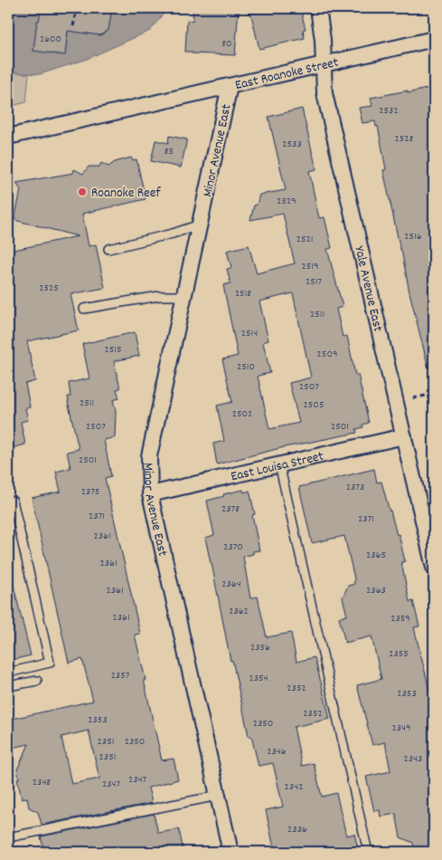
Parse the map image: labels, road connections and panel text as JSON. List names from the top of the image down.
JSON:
{
  "streets": {
    "street": [
      "East Roanoke Street",
      "Minor Avenue East",
      "Yale Avenue East",
      "East Louisa Street"
    ]
  },
  "crossings": [
    ["East Roanoke Street", "Minor Avenue East"],
    ["East Roanoke Street", "Yale Avenue East"],
    ["Minor Avenue East", "East Louisa Street"],
    ["Yale Avenue East", "East Louisa Street"]
  ],
  "places": ["Roanoke Reef"],
  "house_numbers": [
    "2600",
    "80",
    "2532",
    "2528",
    "2533",
    "85",
    "2529",
    "2516",
    "2521",
    "2519",
    "2517",
    "2525",
    "2518",
    "2511",
    "2514",
    "2515",
    "2509",
    "2510",
    "2507",
    "2511",
    "2505",
    "2502",
    "2507",
    "2501",
    "2501",
    "2373",
    "2375",
    "2378",
    "2371",
    "2371",
    "2361",
    "2370",
    "2365",
    "2361",
    "2364",
    "2361",
    "2363",
    "2362",
    "2361",
    "2359",
    "2356",
    "2355",
    "2357",
    "2354",
    "2352",
    "2353",
    "2352",
    "2353",
    "2350",
    "2349",
    "2351",
    "2350",
    "2346",
    "2351",
    "2343",
    "2347",
    "2348",
    "2347",
    "2342",
    "2336"
  ]
}
